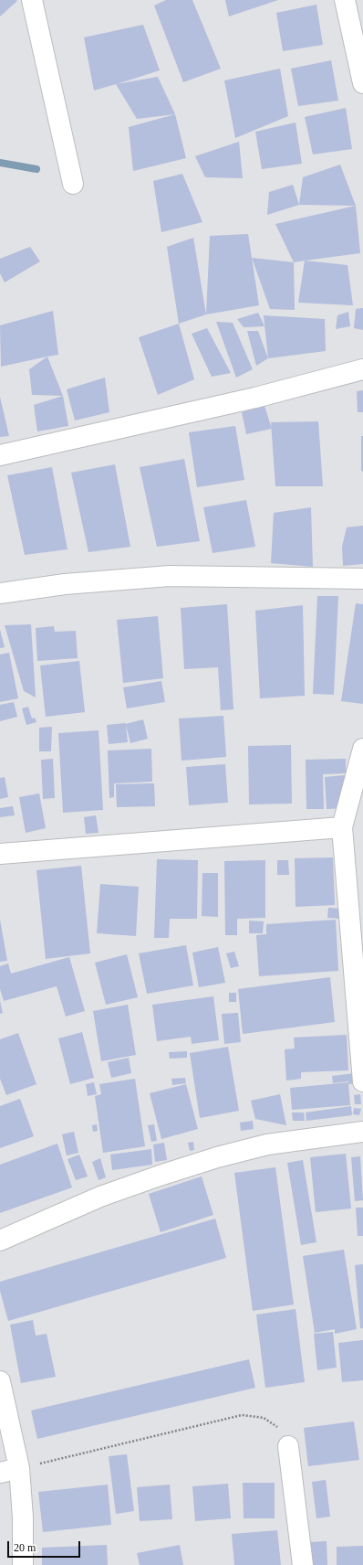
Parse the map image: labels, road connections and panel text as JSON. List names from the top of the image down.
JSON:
{
  "scale_bar": "20 m"
}
